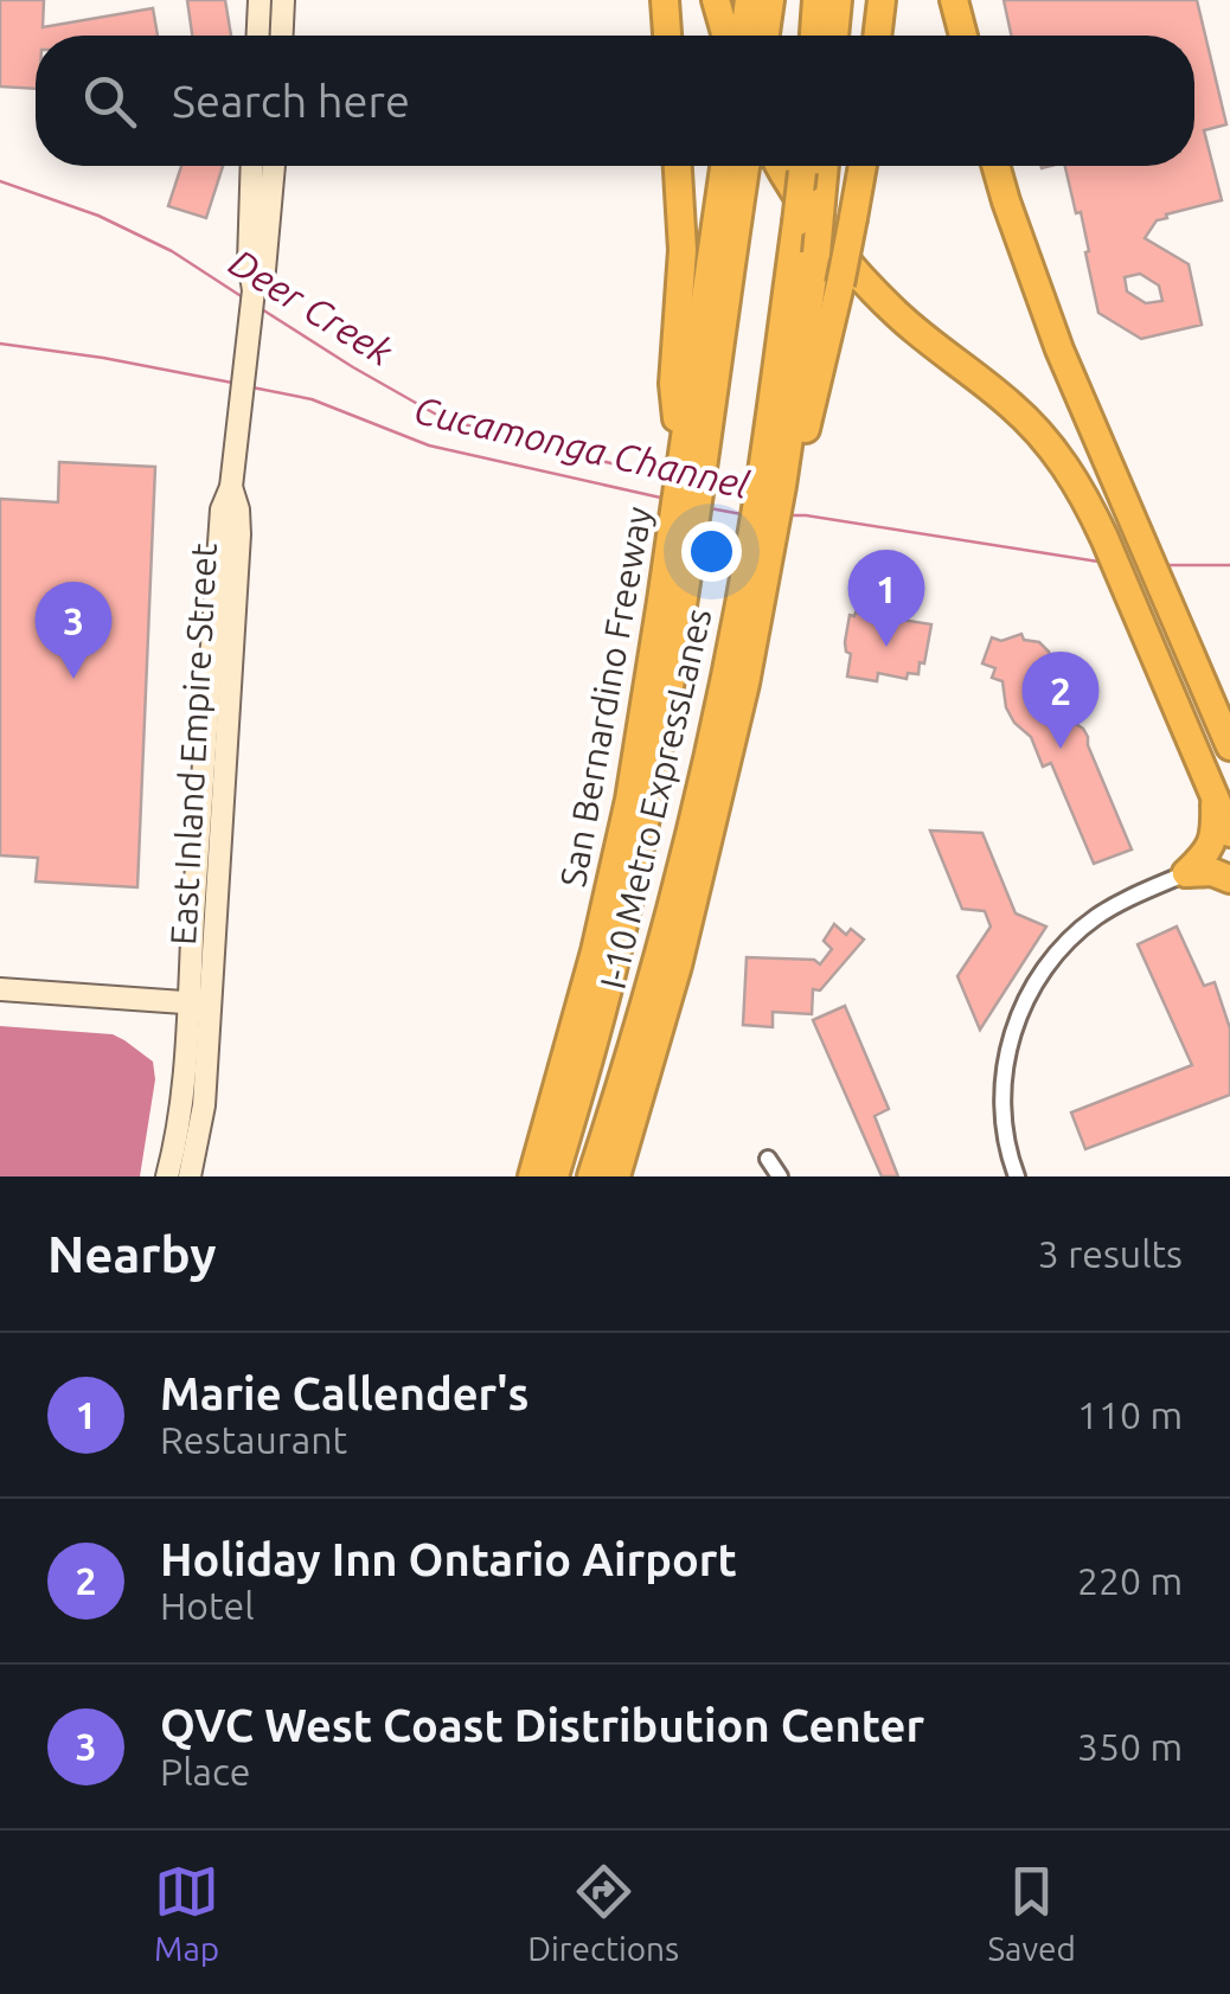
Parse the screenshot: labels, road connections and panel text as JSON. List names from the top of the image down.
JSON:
{
  "streets": {
    "highway": ["San Bernardino Freeway", "I-10 Metro ExpressLanes"],
    "main road": ["East Inland Empire Street"]
  },
  "crossings": [
    ["San Bernardino Freeway", "I-10 Metro ExpressLanes"]
  ],
  "water": ["Deer Creek", "Cucamonga Channel"],
  "page": {
    "search": "Search here",
    "pins": ["1", "3", "2"],
    "heading": ["Nearby", "3 results"],
    "list": [
      {
        "mark": "1",
        "name": "Marie Callender's",
        "note": "Restaurant",
        "value": "110 m"
      },
      {
        "mark": "2",
        "name": "Holiday Inn Ontario Airport",
        "note": "Hotel",
        "value": "220 m"
      },
      {
        "mark": "3",
        "name": "QVC West Coast Distribution Center",
        "note": "Place",
        "value": "350 m"
      }
    ],
    "nav": ["Map", "Directions", "Saved"]
  }
}
